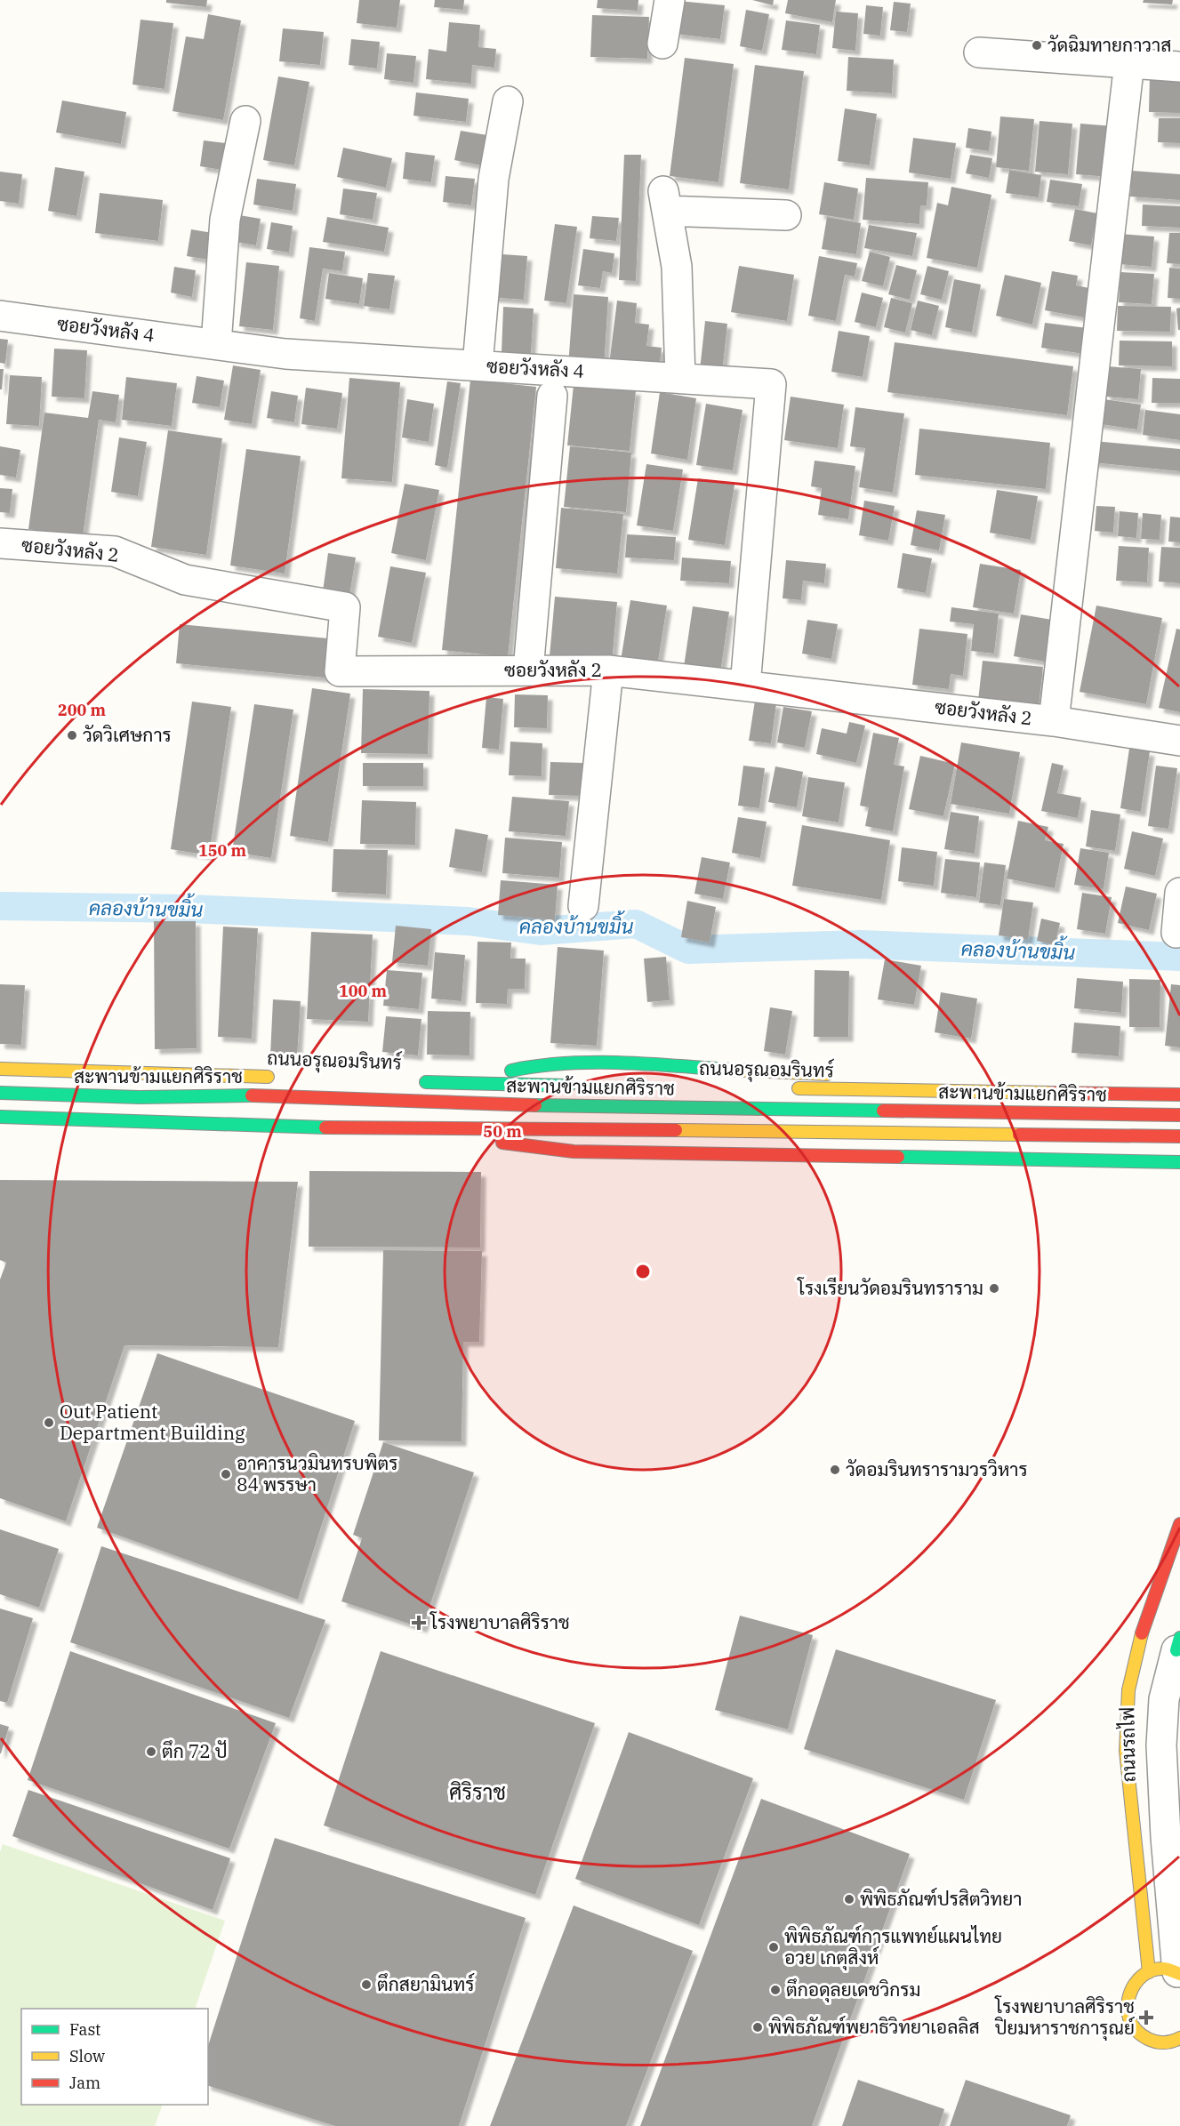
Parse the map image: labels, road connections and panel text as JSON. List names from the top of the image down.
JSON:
{
  "streets": {
    "main road": ["ถนนอรุณอมรินทร์", "สะพานข้ามแยกศิริราช", "ถนนรถไฟ"],
    "street": ["ซอยวังหลัง 4", "ซอยวังหลัง 2"]
  },
  "crossings": [
    ["ซอยวังหลัง 4", "ซอยวังหลัง 2"]
  ],
  "districts": ["ศิริราช"],
  "water": ["คลองบ้านขมิ้น"],
  "places": {
    "other": [
      "วัดฉิมทายกาวาส",
      "วัดวิเศษการ",
      "โรงเรียนวัดอมรินทราราม",
      "Out Patient Department Building",
      "วัดอมรินทรารามวรวิหาร",
      "อาคารนวมินทรบพิตร 84 พรรษา",
      "ตึก 72 ปั",
      "พิพิธภัณฑ์ปรสิตวิทยา",
      "พิพิธภัณฑ์การแพทย์แผนไทย อวย เกตุสิงห์",
      "ตึกสยามินทร์",
      "ตึกอดุลยเดชวิกรม",
      "พิพิธภัณฑ์พยาธิวิทยาเอลลิส"
    ],
    "health": ["โรงพยาบาลศิริราช", "โรงพยาบาลศิริราช ปิยมหาราชการุณย์"]
  },
  "legend": ["Fast", "Slow", "Jam"],
  "rings": [
    "200 m",
    "150 m",
    "100 m",
    "50 m"
  ]
}
